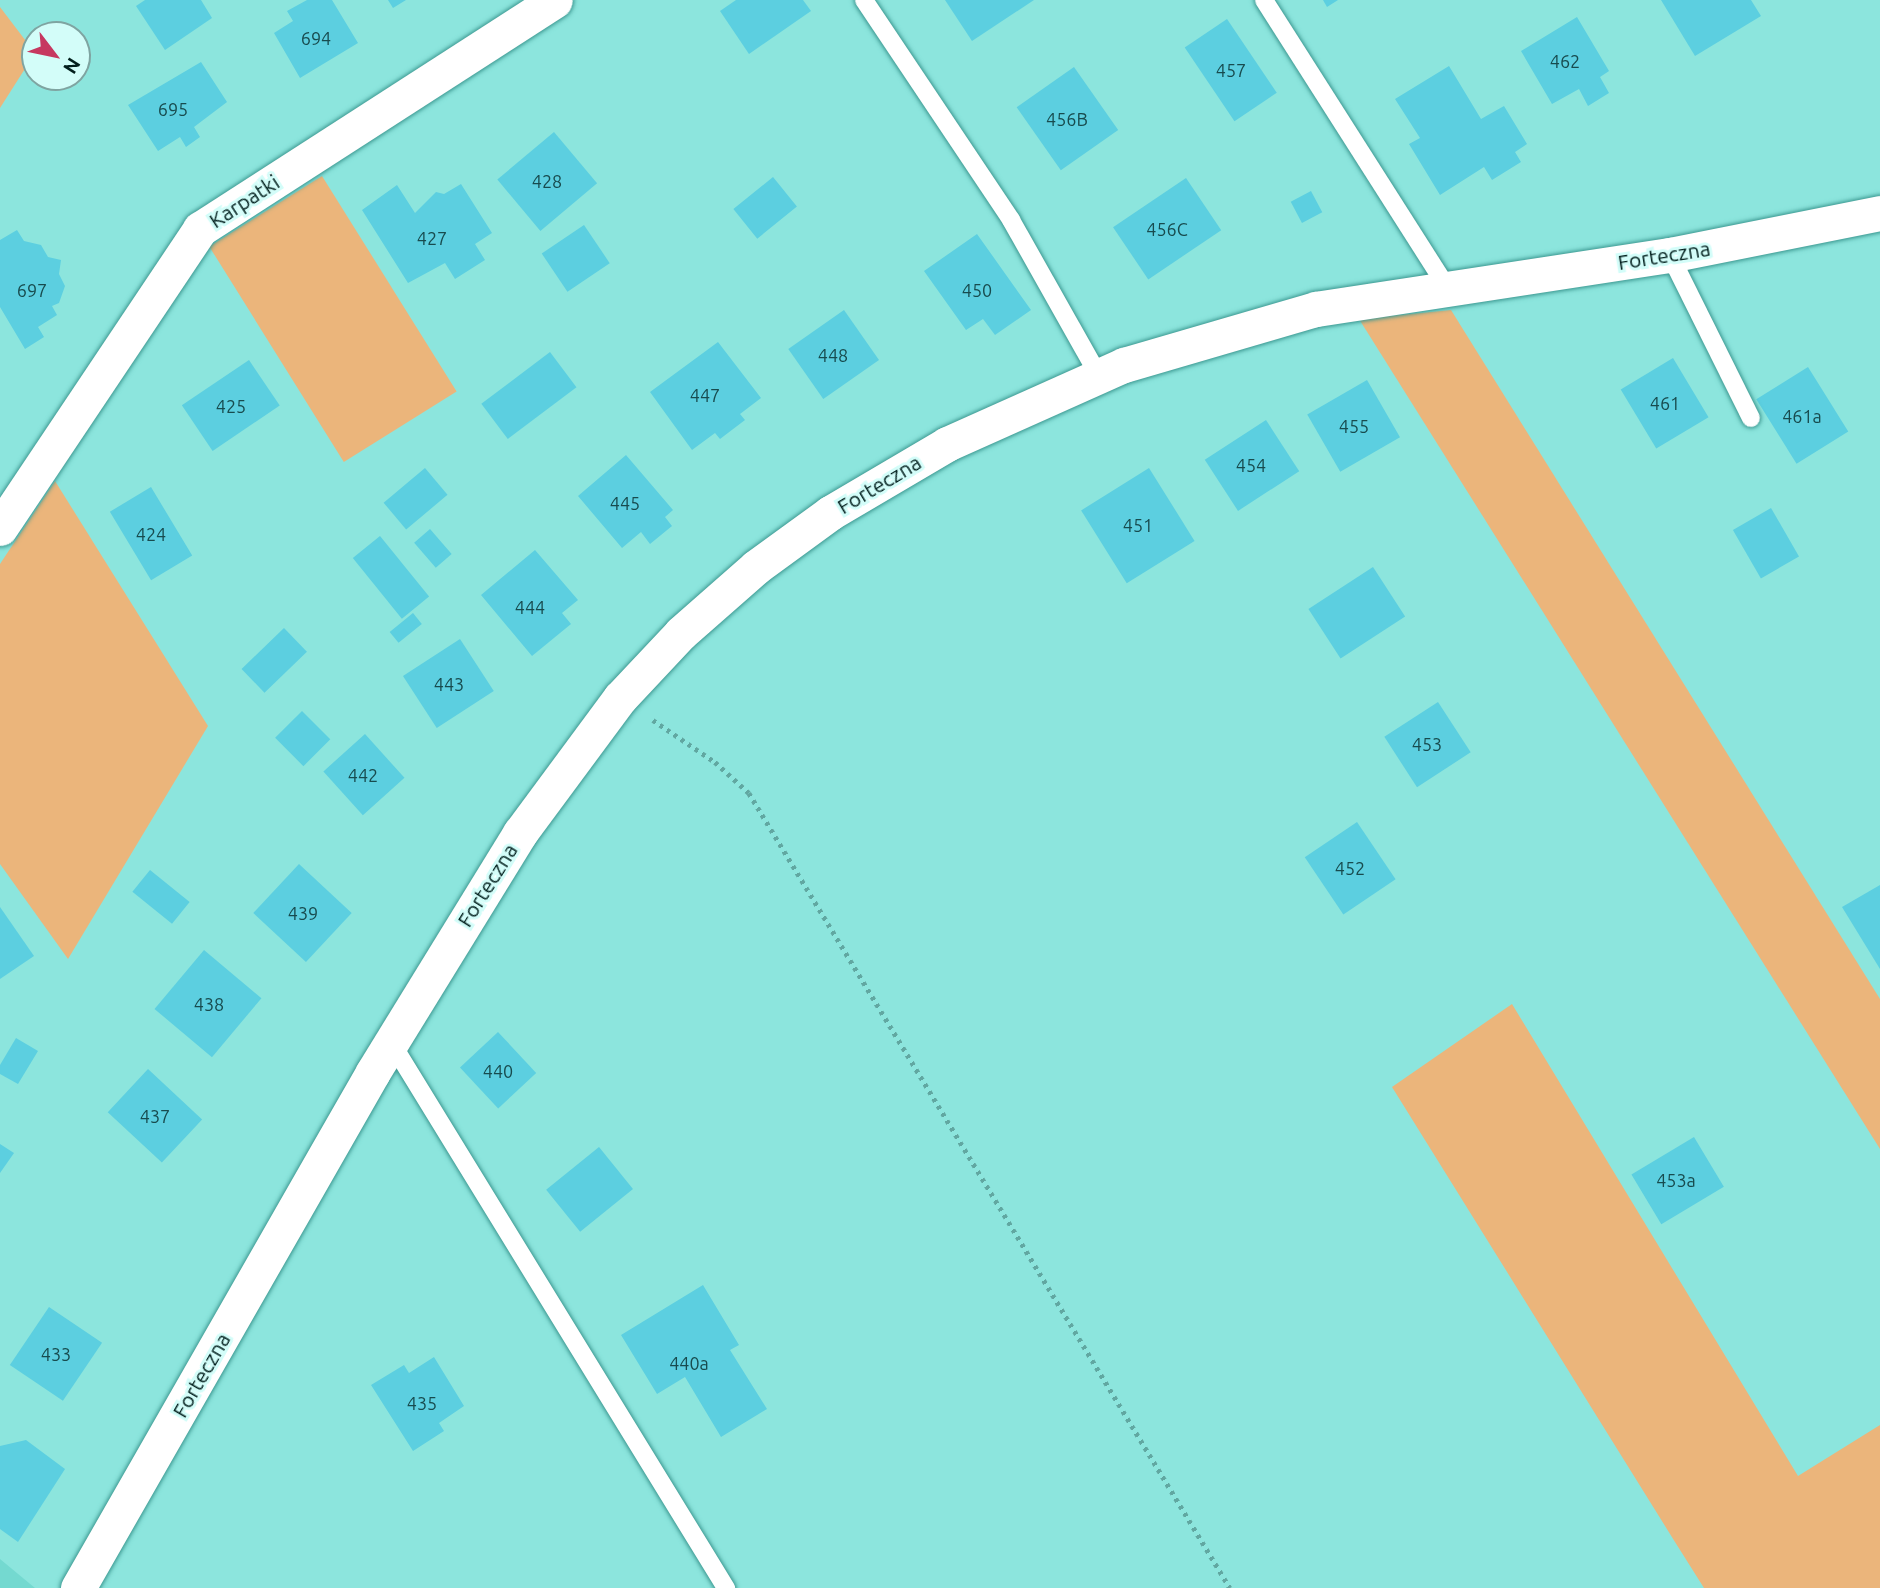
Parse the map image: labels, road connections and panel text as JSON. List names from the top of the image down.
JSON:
{
  "streets": {
    "street": ["Karpatki", "Forteczna"]
  },
  "house_numbers": [
    "694",
    "462",
    "457",
    "695",
    "456B",
    "428",
    "456C",
    "427",
    "697",
    "450",
    "448",
    "447",
    "461",
    "425",
    "461a",
    "455",
    "454",
    "445",
    "451",
    "424",
    "444",
    "443",
    "453",
    "442",
    "452",
    "439",
    "438",
    "440",
    "437",
    "453a",
    "433",
    "440a",
    "435"
  ],
  "north": "bottom right"
}
